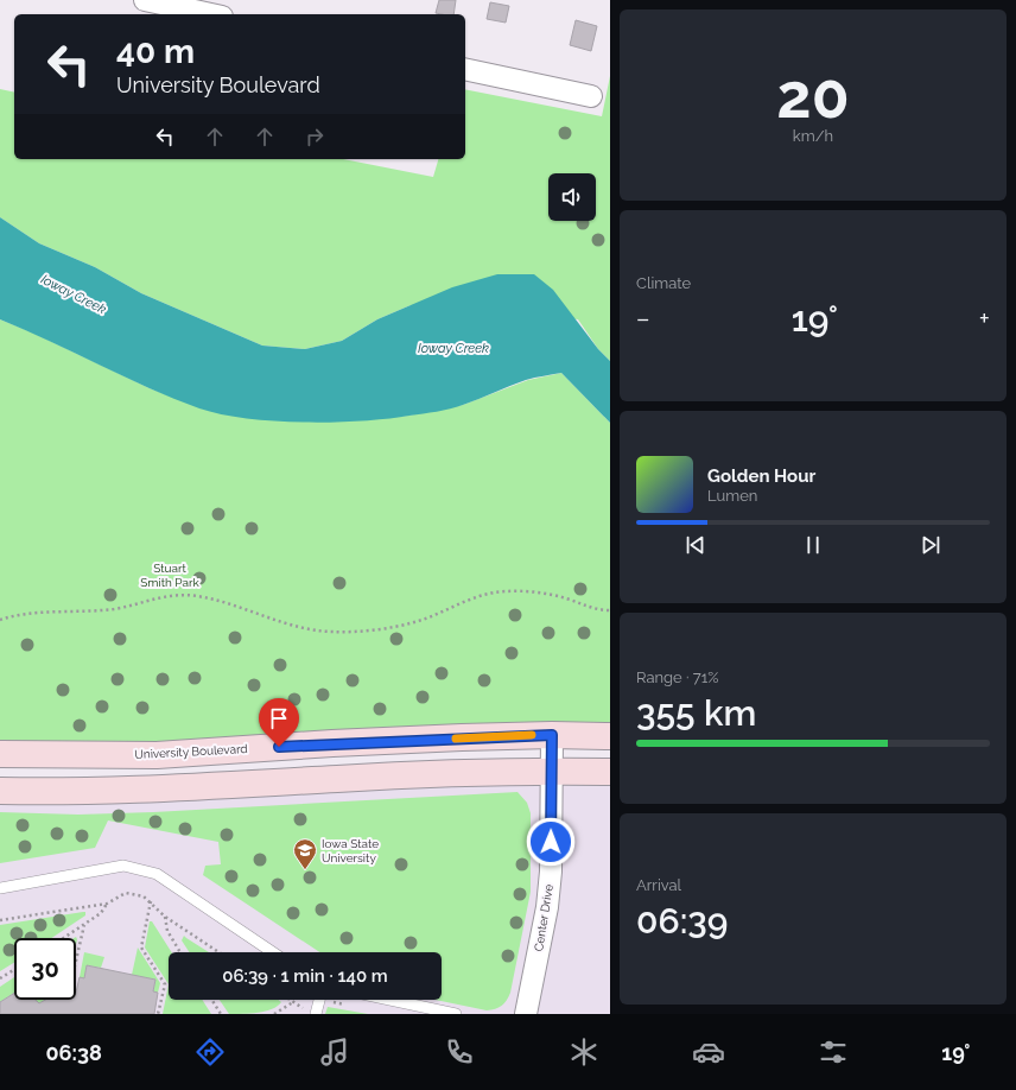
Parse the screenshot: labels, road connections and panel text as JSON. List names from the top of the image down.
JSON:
{
  "streets": {
    "main road": ["University Boulevard"],
    "street": ["Center Drive"]
  },
  "crossings": [
    ["University Boulevard", "Center Drive"]
  ],
  "water": ["Ioway Creek"],
  "parks": ["Stuart Smith Park"],
  "places": {
    "school or university": ["Iowa State University"]
  },
  "page": {
    "tile": [
      ["20", "km/h"],
      "Climate",
      ["Range · 71%", "355 km"],
      ["Arrival", "06:39"]
    ],
    "turn": ["40 m", "University Boulevard"],
    "heat": ["−", "19°", "+"],
    "song": ["Golden Hour", "Lumen"],
    "limit": "30",
    "trip": "06:39 · 1 min · 140 m",
    "tabs": ["06:38", "19°"]
  }
}
